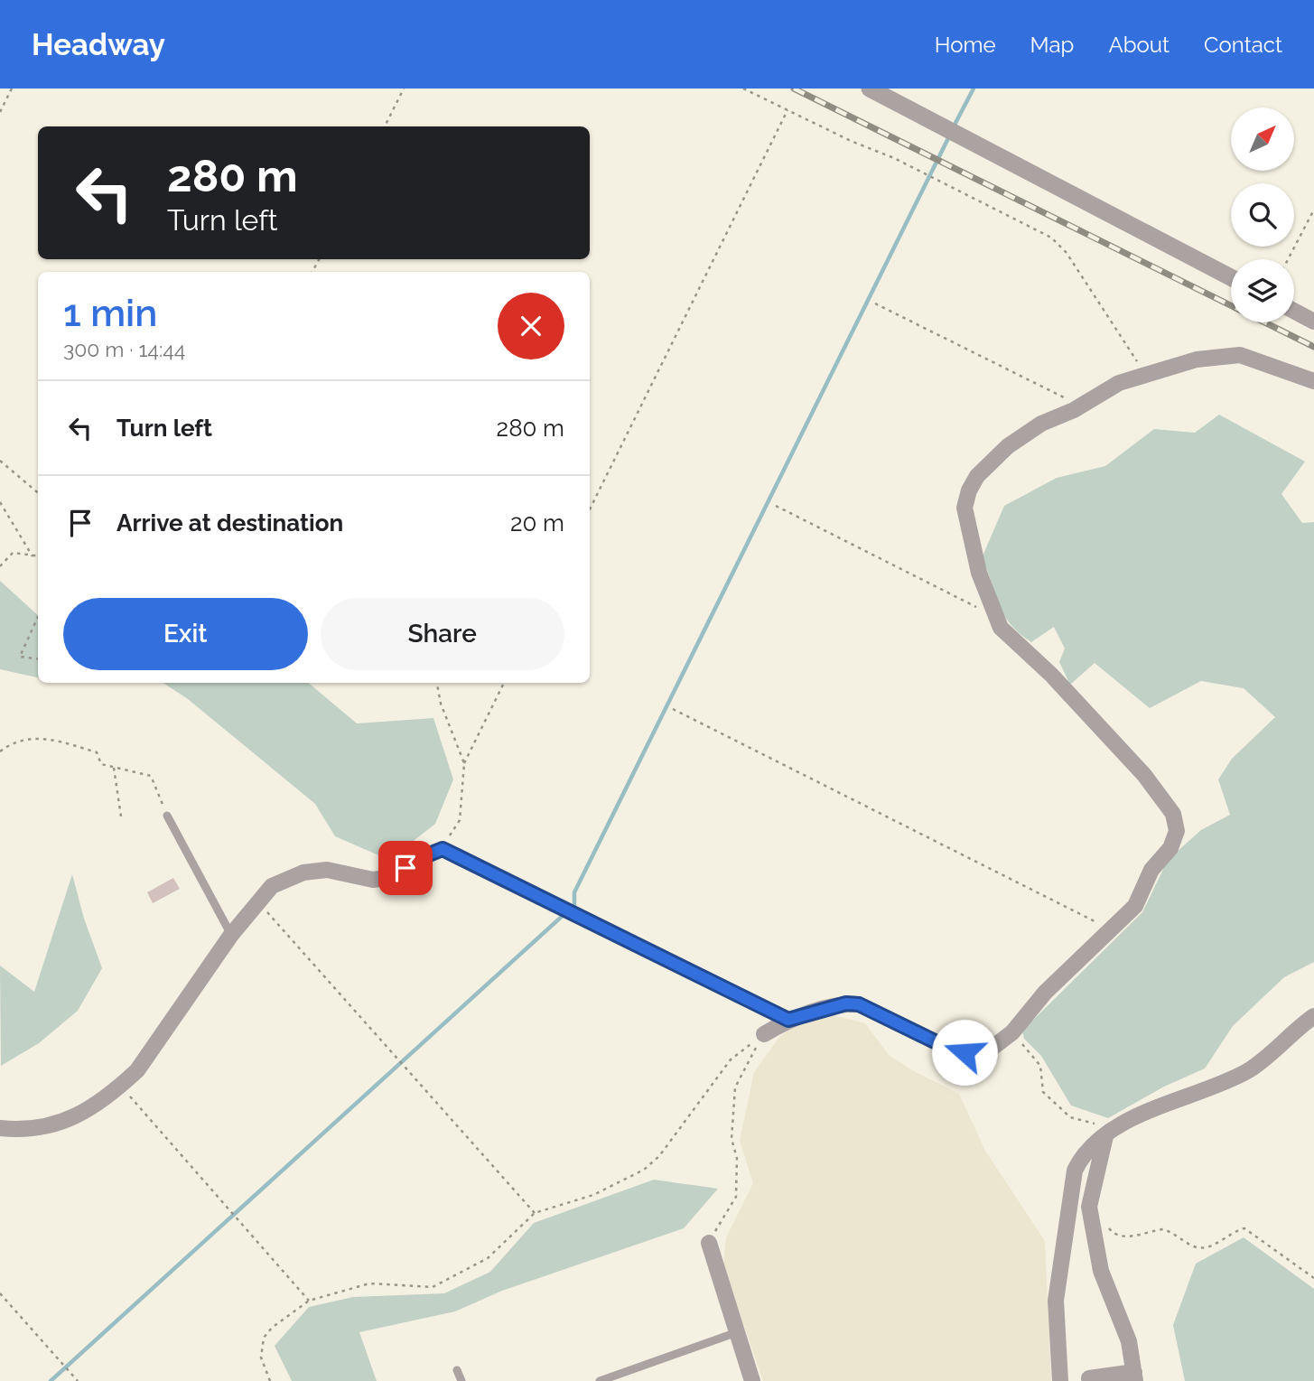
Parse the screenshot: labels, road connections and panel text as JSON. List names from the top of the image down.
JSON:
{
  "north": "top right",
  "page": {
    "header": "Headway",
    "nav": [
      "Home",
      "Map",
      "About",
      "Contact"
    ],
    "turn": ["280 m", "Turn left"],
    "heading": ["1 min", "300 m · 14:44"],
    "list": [
      {
        "name": "Turn left",
        "value": "280 m"
      },
      {
        "name": "Arrive at destination",
        "value": "20 m"
      }
    ],
    "buttons": ["Exit", "Share"]
  }
}
